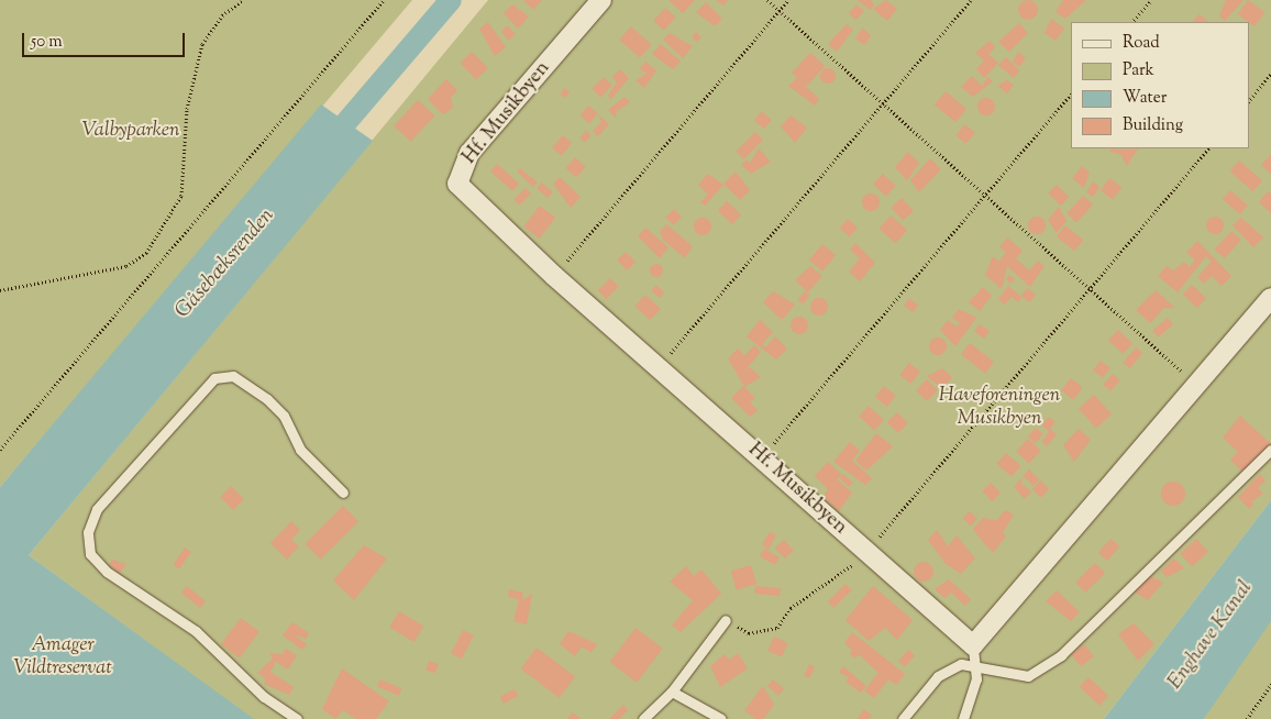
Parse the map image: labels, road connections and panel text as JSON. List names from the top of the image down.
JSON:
{
  "streets": {
    "street": ["Hf. Musikbyen"]
  },
  "water": ["Gåsebæksrenden", "Enghave Kanal"],
  "parks": ["Valbyparken", "Haveforeningen Musikbyen", "Amager Vildtreservat"],
  "legend": [
    "Road",
    "Park",
    "Water",
    "Building"
  ],
  "scale_bar": "50 m"
}
